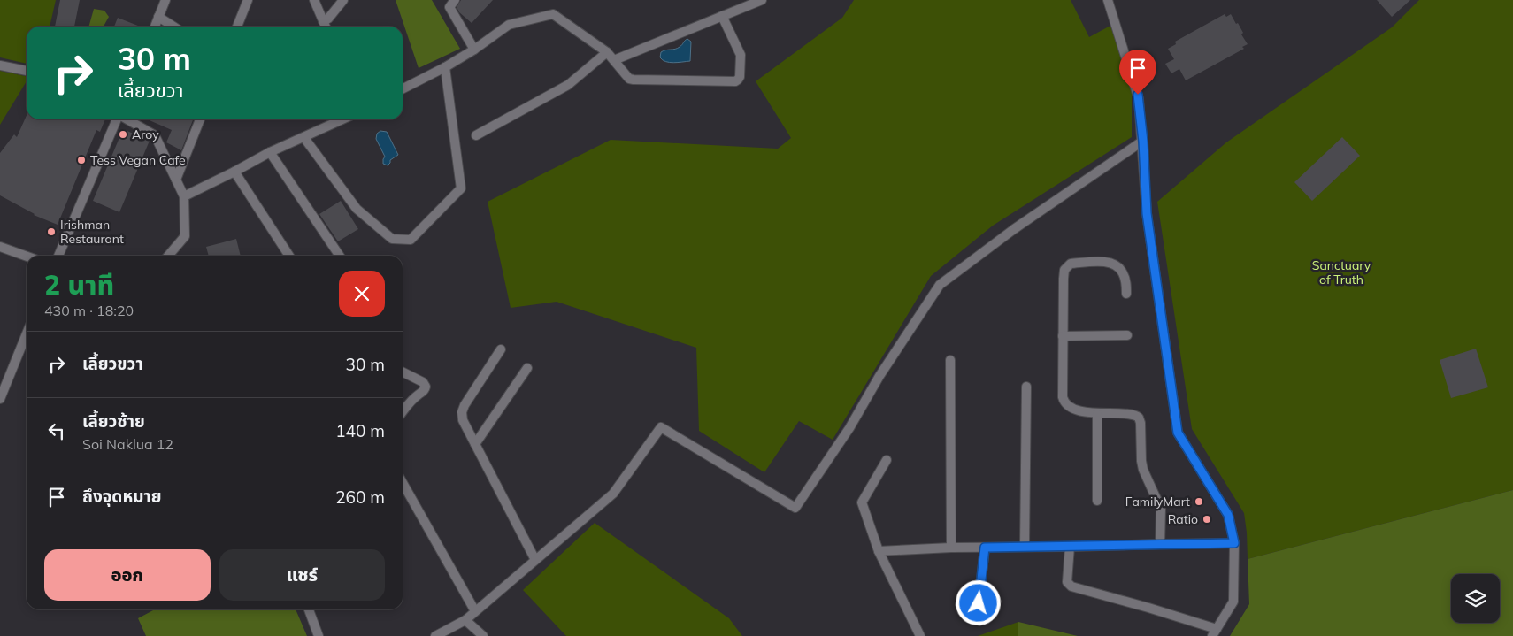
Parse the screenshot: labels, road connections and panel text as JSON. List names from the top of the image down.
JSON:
{
  "parks": ["Sanctuary of Truth"],
  "places": [
    "Aroy",
    "Tess Vegan Cafe",
    "Irishman Restaurant",
    "FamilyMart",
    "Ratio"
  ],
  "page": {
    "turn": ["30 m", "เลี้ยวขวา"],
    "heading": ["2 นาที", "430 m · 18:20"],
    "list": [
      {
        "name": "เลี้ยวขวา",
        "value": "30 m"
      },
      {
        "name": "เลี้ยวซ้าย",
        "note": "Soi Naklua 12",
        "value": "140 m"
      },
      {
        "name": "ถึงจุดหมาย",
        "value": "260 m"
      }
    ],
    "buttons": ["ออก", "แชร์"]
  }
}
